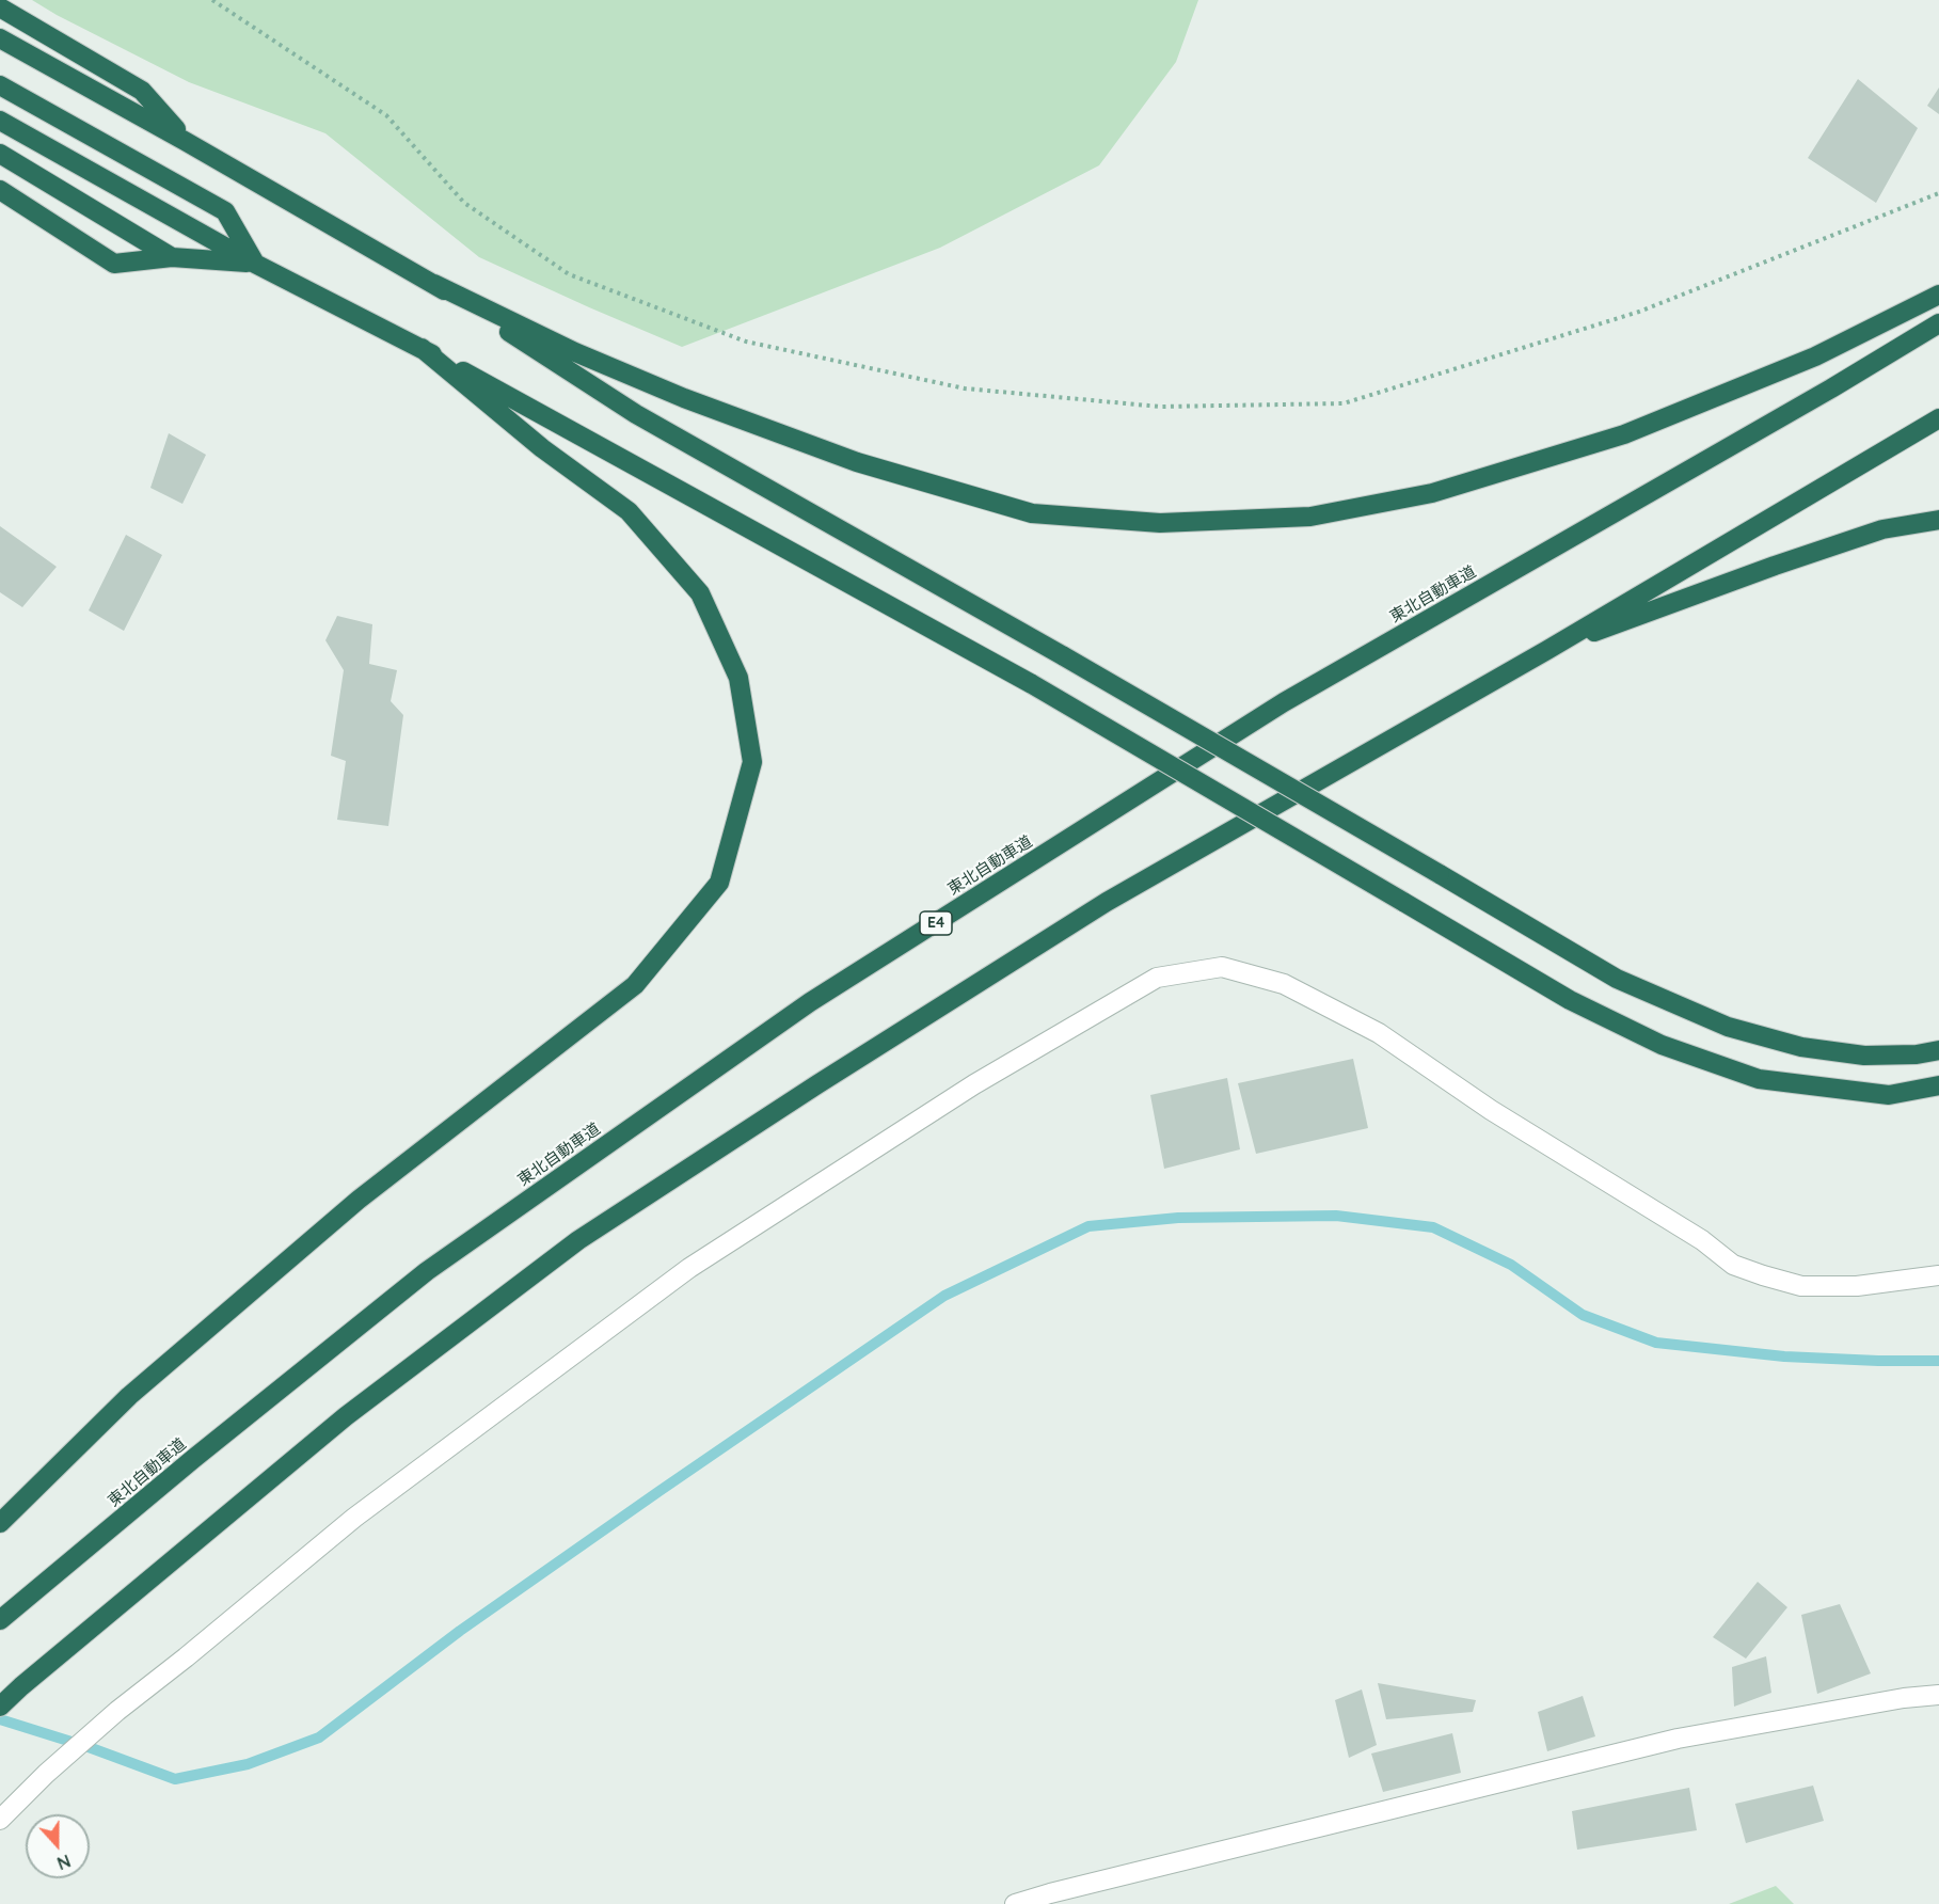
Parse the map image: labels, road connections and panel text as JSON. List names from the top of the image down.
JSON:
{
  "streets": {
    "highway": ["東北自動車道", "E4"]
  },
  "north": "bottom"
}
